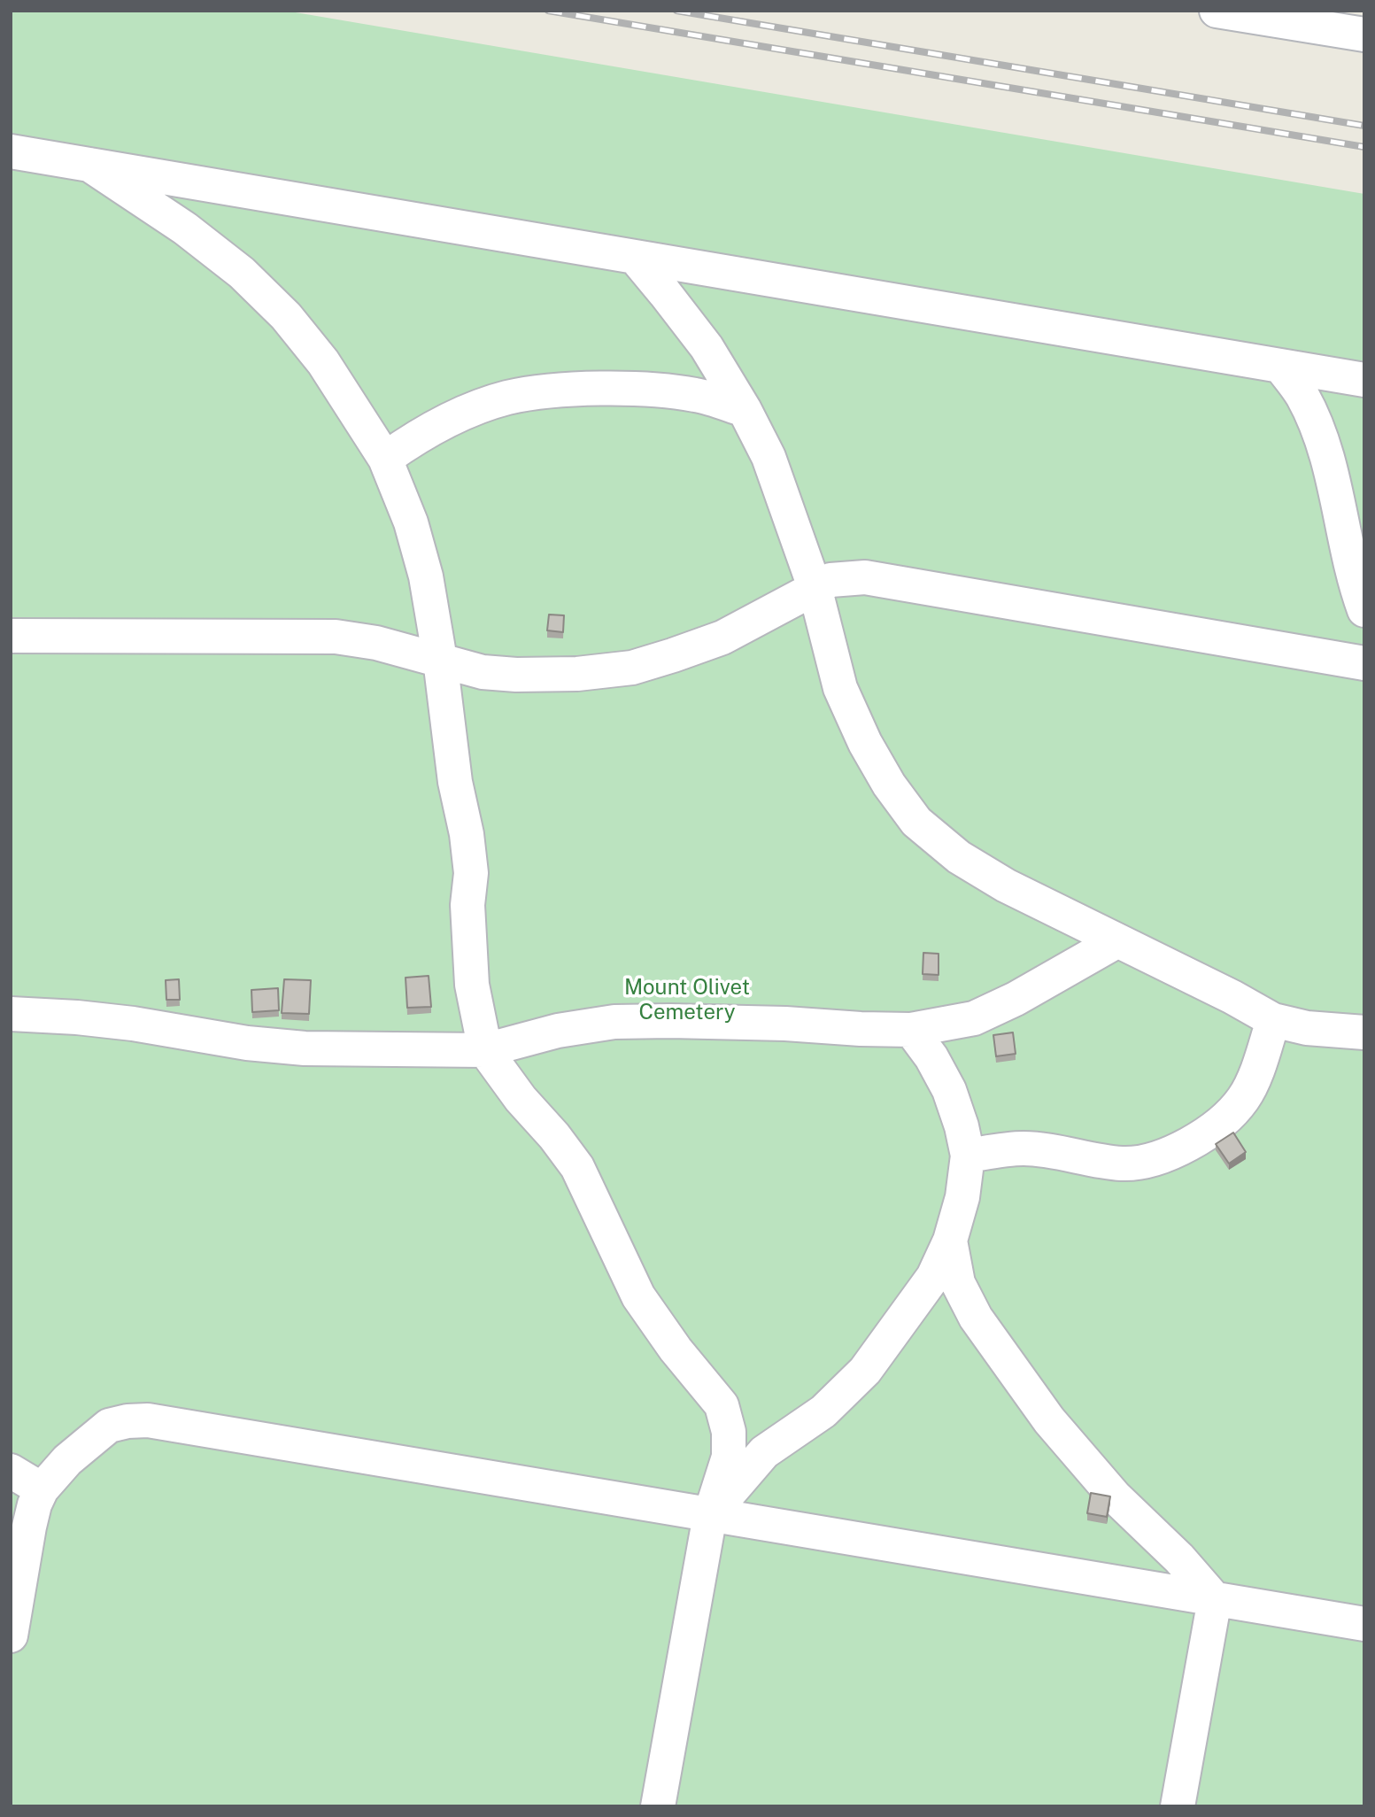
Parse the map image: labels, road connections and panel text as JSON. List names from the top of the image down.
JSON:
{
  "parks": ["Mount Olivet Cemetery"]
}
